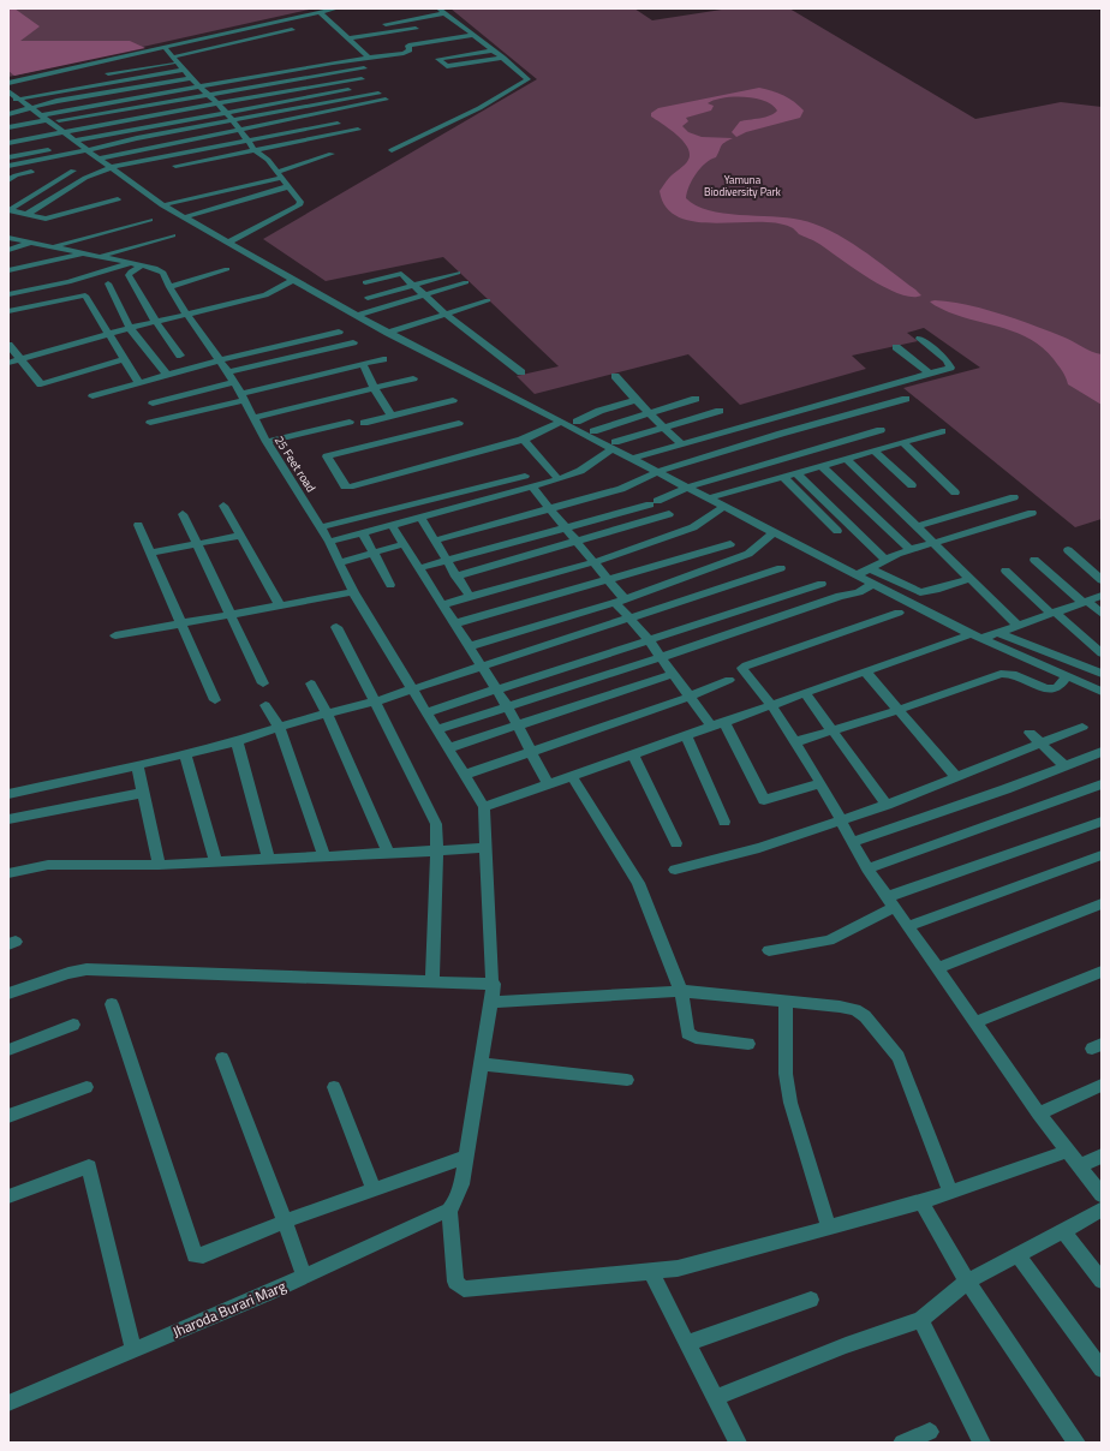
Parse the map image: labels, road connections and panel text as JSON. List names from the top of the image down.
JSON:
{
  "streets": {
    "street": ["25 Feet road", "Jharoda Burari Marg"]
  },
  "parks": ["Yamuna Biodiversity Park"]
}
